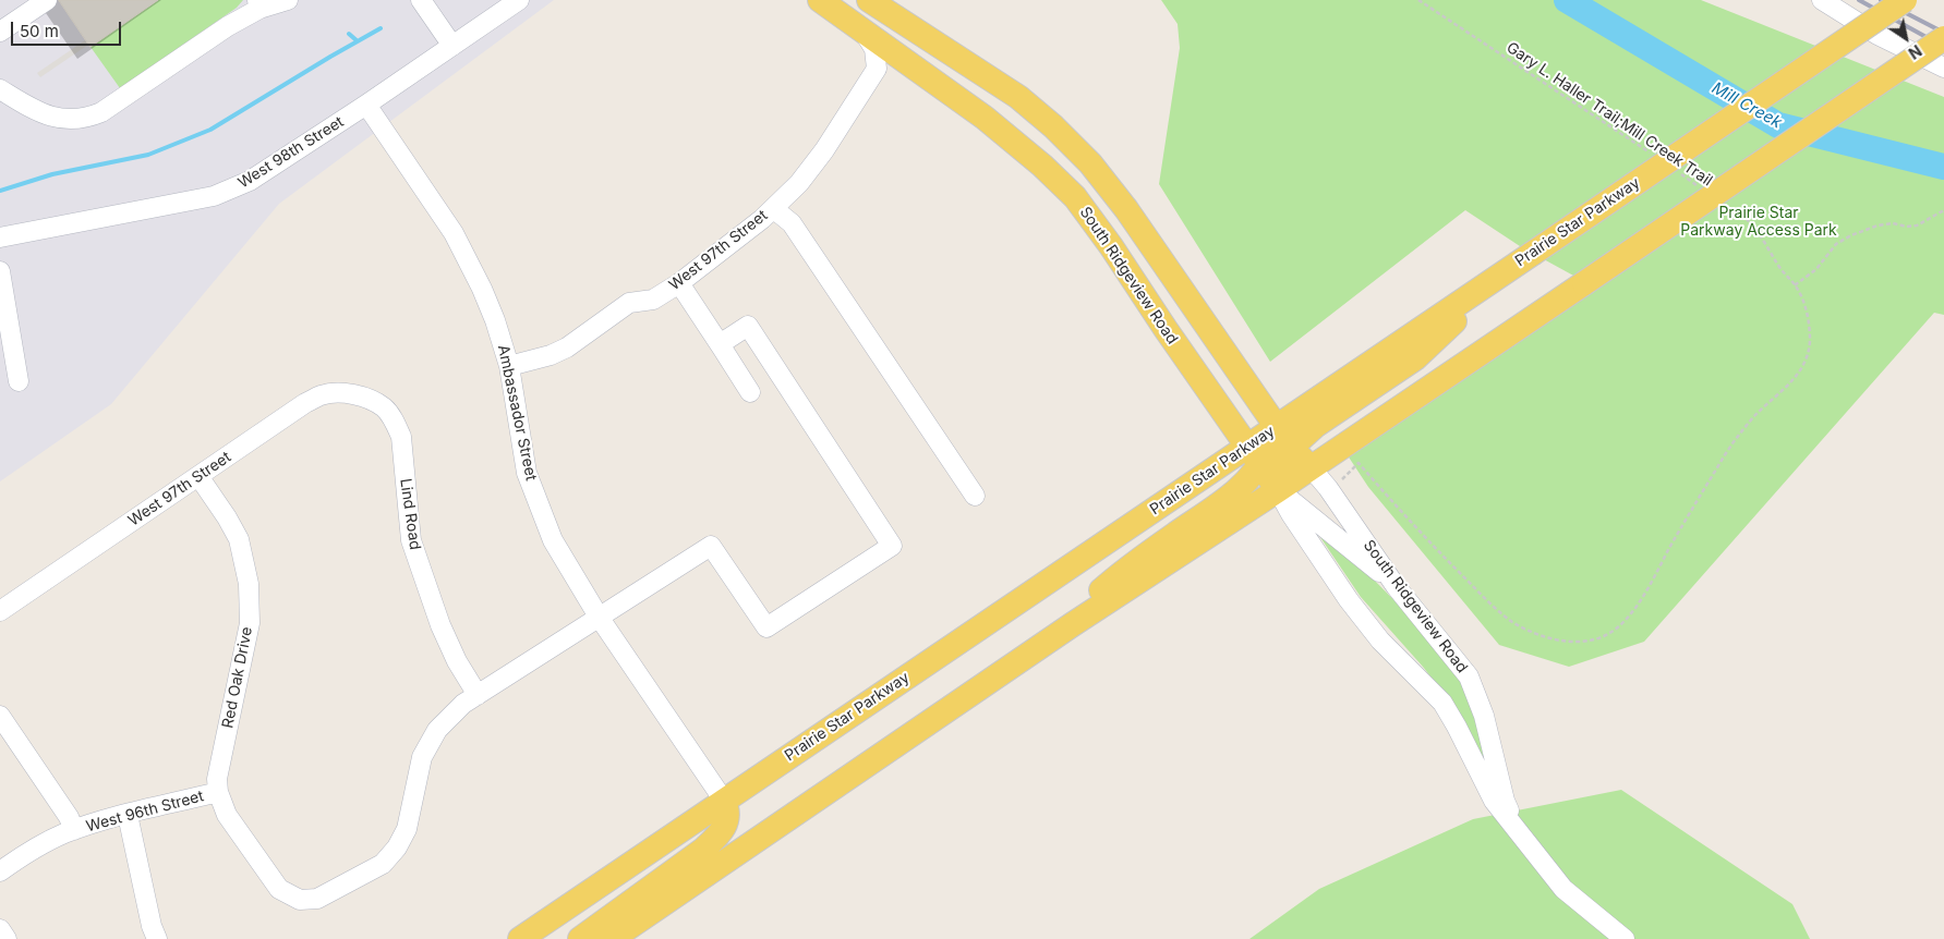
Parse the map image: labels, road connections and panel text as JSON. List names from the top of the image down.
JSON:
{
  "streets": {
    "main road": ["Prairie Star Parkway", "South Ridgeview Road"],
    "street": [
      "West 98th Street",
      "West 97th Street",
      "Ambassador Street",
      "Lind Road",
      "Red Oak Drive",
      "West 96th Street"
    ],
    "path": ["Gary L. Haller Trail;Mill Creek Trail"]
  },
  "crossings": [
    ["West 98th Street", "Ambassador Street"],
    ["Prairie Star Parkway", "South Ridgeview Road"],
    ["Prairie Star Parkway", "Ambassador Street"],
    ["West 97th Street", "Ambassador Street"],
    ["West 97th Street", "Lind Road"],
    ["West 97th Street", "Red Oak Drive"],
    ["Ambassador Street", "West 96th Street"],
    ["Lind Road", "West 96th Street"],
    ["Red Oak Drive", "West 96th Street"]
  ],
  "water": ["Mill Creek"],
  "parks": ["Prairie Star Parkway Access Park"],
  "scale_bar": "50 m",
  "north": "bottom right"
}
